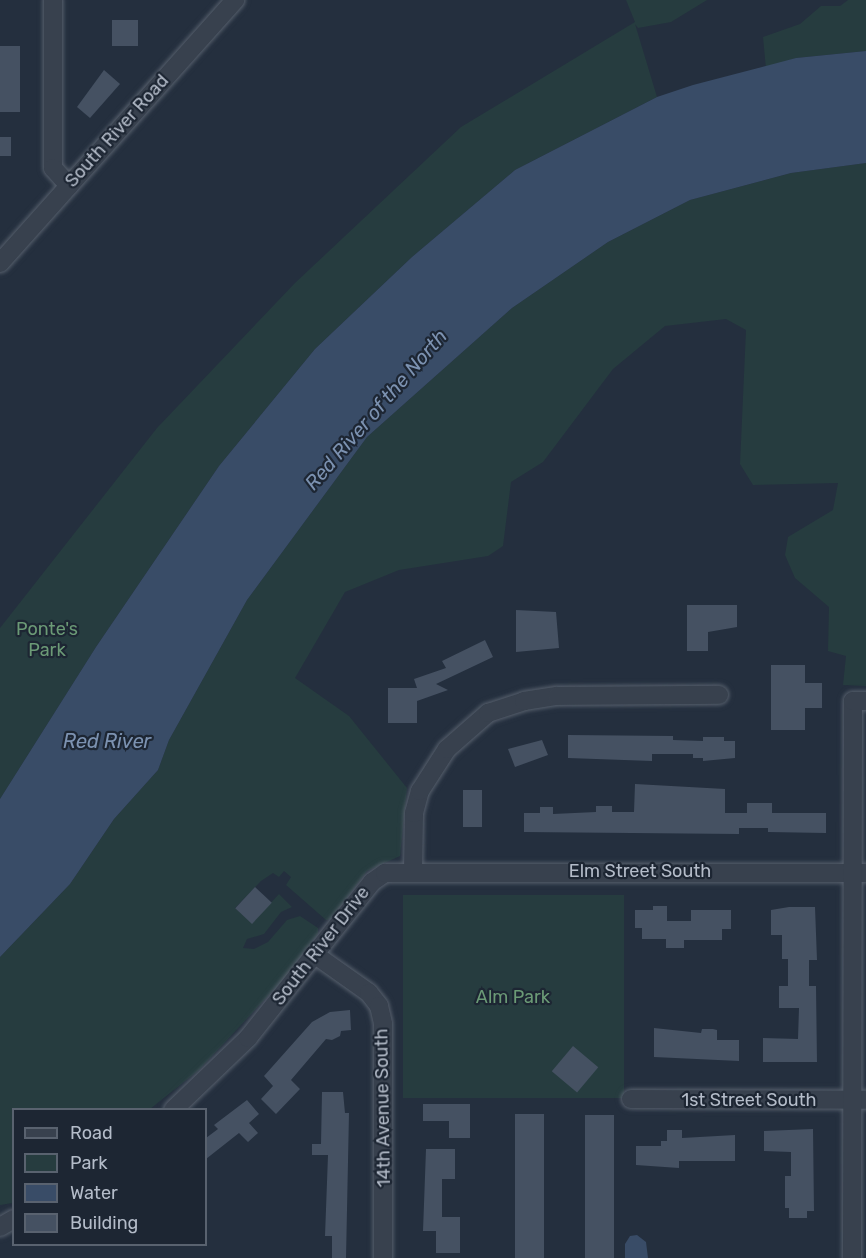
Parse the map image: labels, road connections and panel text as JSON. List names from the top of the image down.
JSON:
{
  "streets": {
    "street": [
      "South River Road",
      "Elm Street South",
      "South River Drive",
      "1st Street South",
      "14th Avenue South"
    ]
  },
  "crossings": [
    ["Elm Street South", "South River Drive"],
    ["South River Drive", "14th Avenue South"]
  ],
  "water": ["Red River of the North", "Red River"],
  "parks": ["Ponte's Park", "Alm Park"],
  "legend": [
    "Road",
    "Park",
    "Water",
    "Building"
  ]
}
